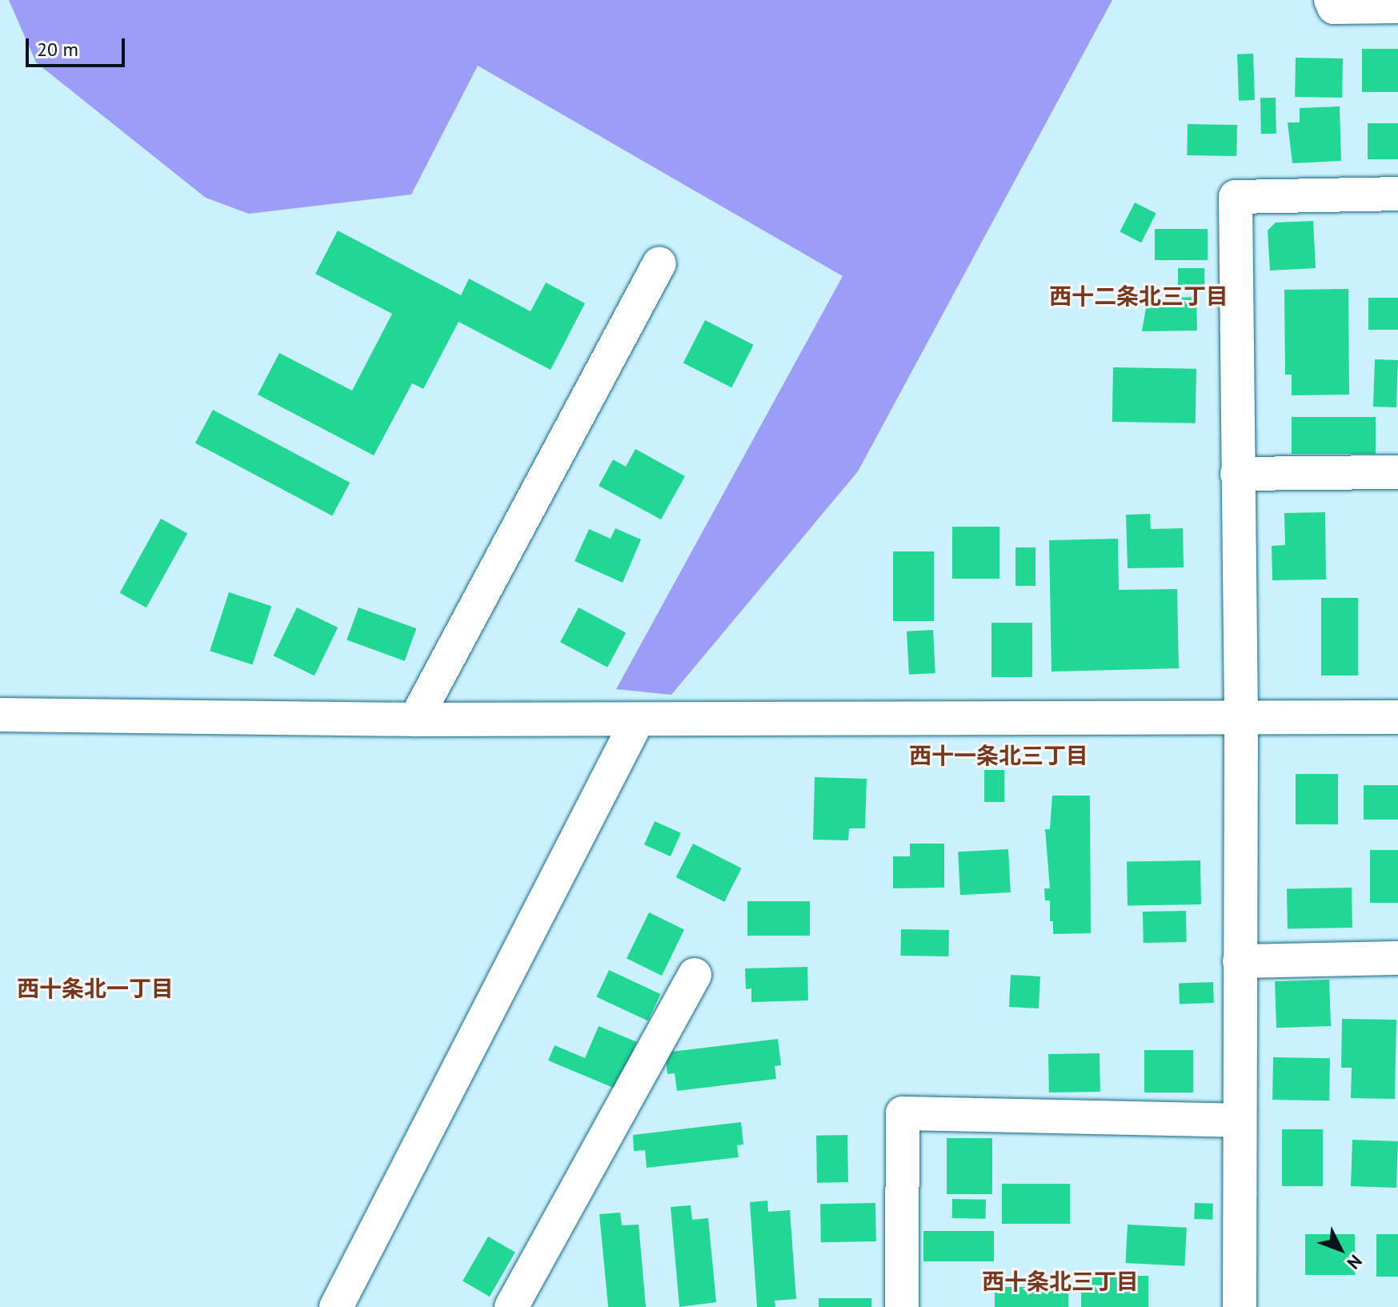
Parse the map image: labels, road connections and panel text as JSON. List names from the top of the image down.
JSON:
{
  "districts": [
    "西十二条北三丁目",
    "西十一条北三丁目",
    "西十条北一丁目",
    "西十条北三丁目"
  ],
  "scale_bar": "20 m",
  "north": "bottom right"
}
